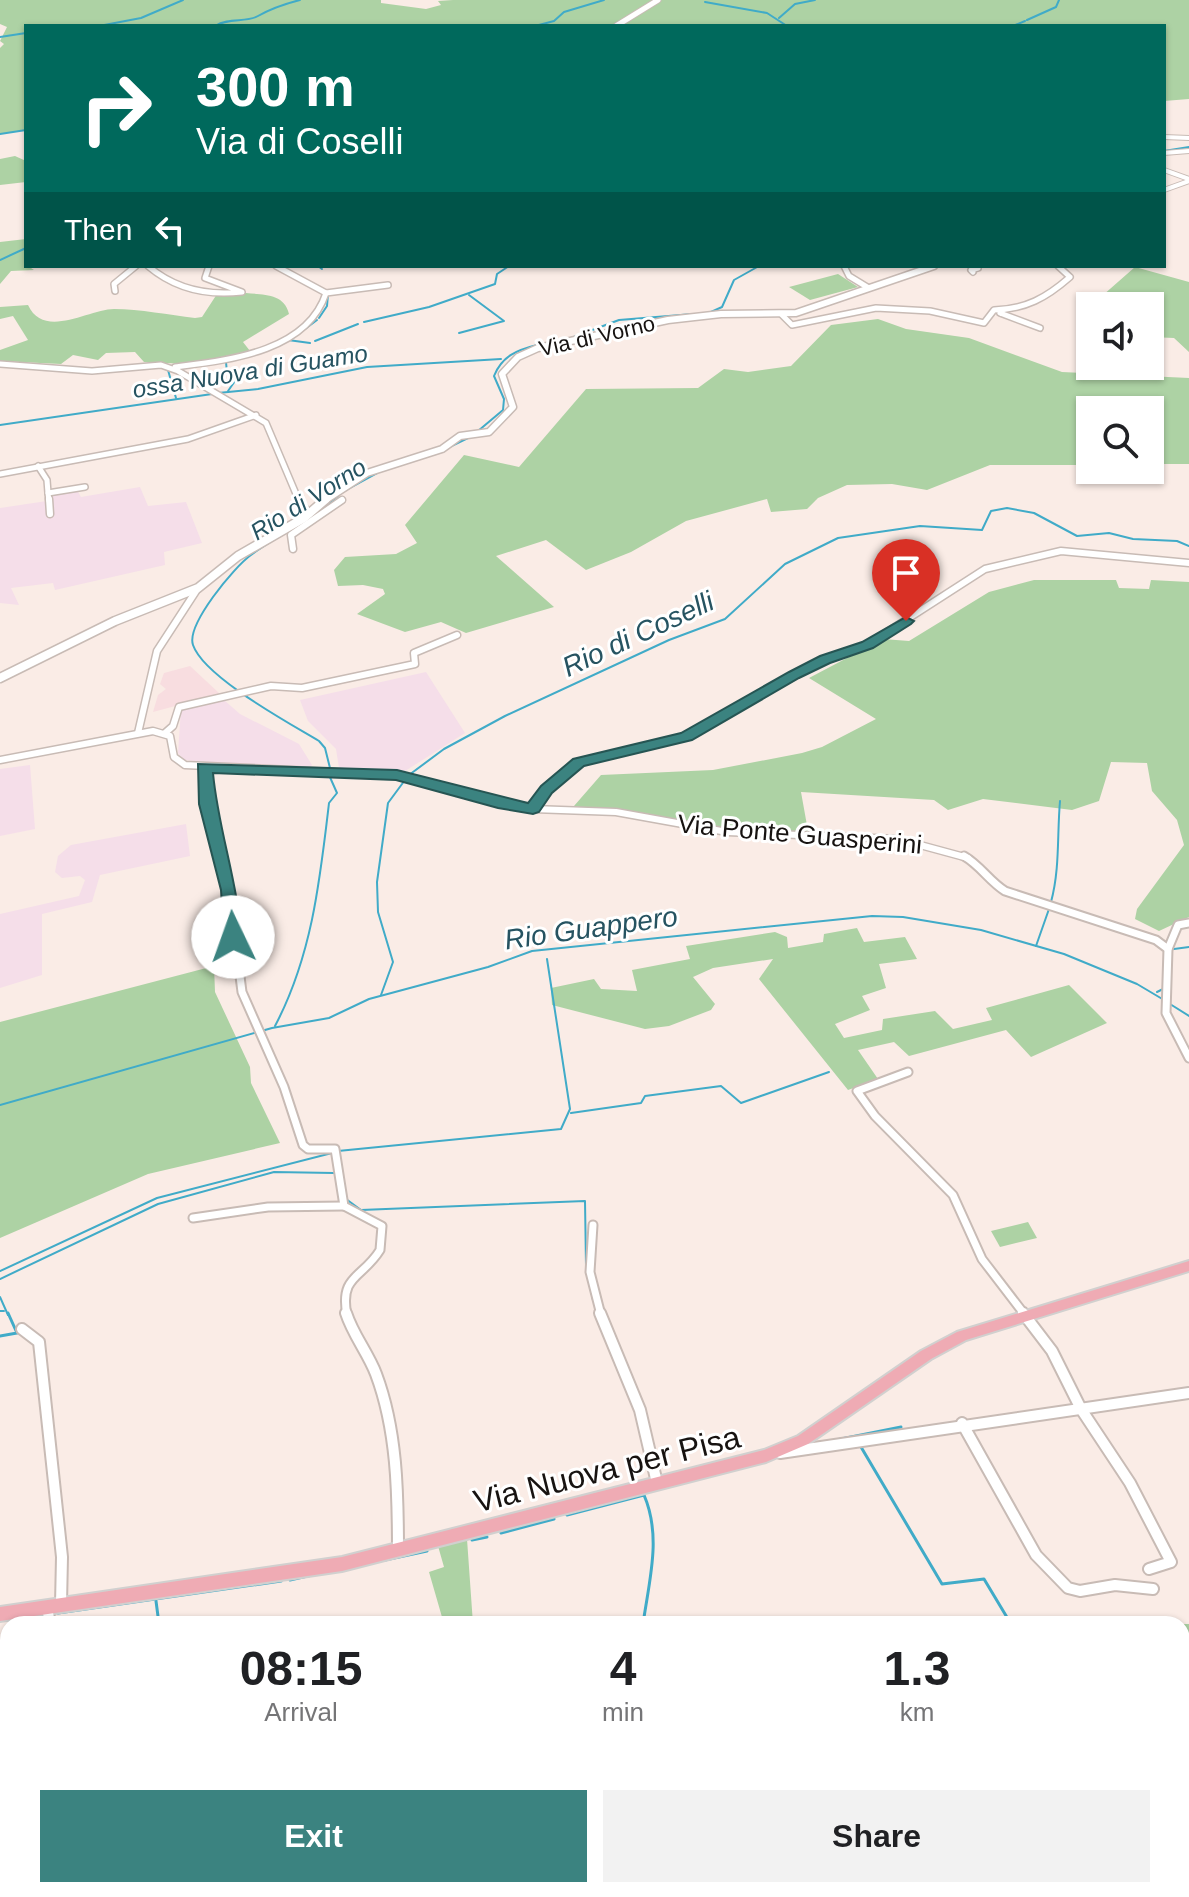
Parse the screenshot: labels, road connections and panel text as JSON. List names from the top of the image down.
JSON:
{
  "streets": {
    "main road": ["Via Nuova per Pisa"],
    "street": ["Via di Vorno", "Via Ponte Guasperini"]
  },
  "water": [
    "ossa Nuova di Guamo",
    "Rio di Vorno",
    "Rio di Coselli",
    "Rio Guappero"
  ],
  "page": {
    "turn": ["300 m", "Via di Coselli"],
    "then": "Then",
    "eta": [
      "08:15",
      "Arrival",
      "4",
      "min",
      "1.3",
      "km"
    ],
    "buttons": ["Exit", "Share"]
  }
}
